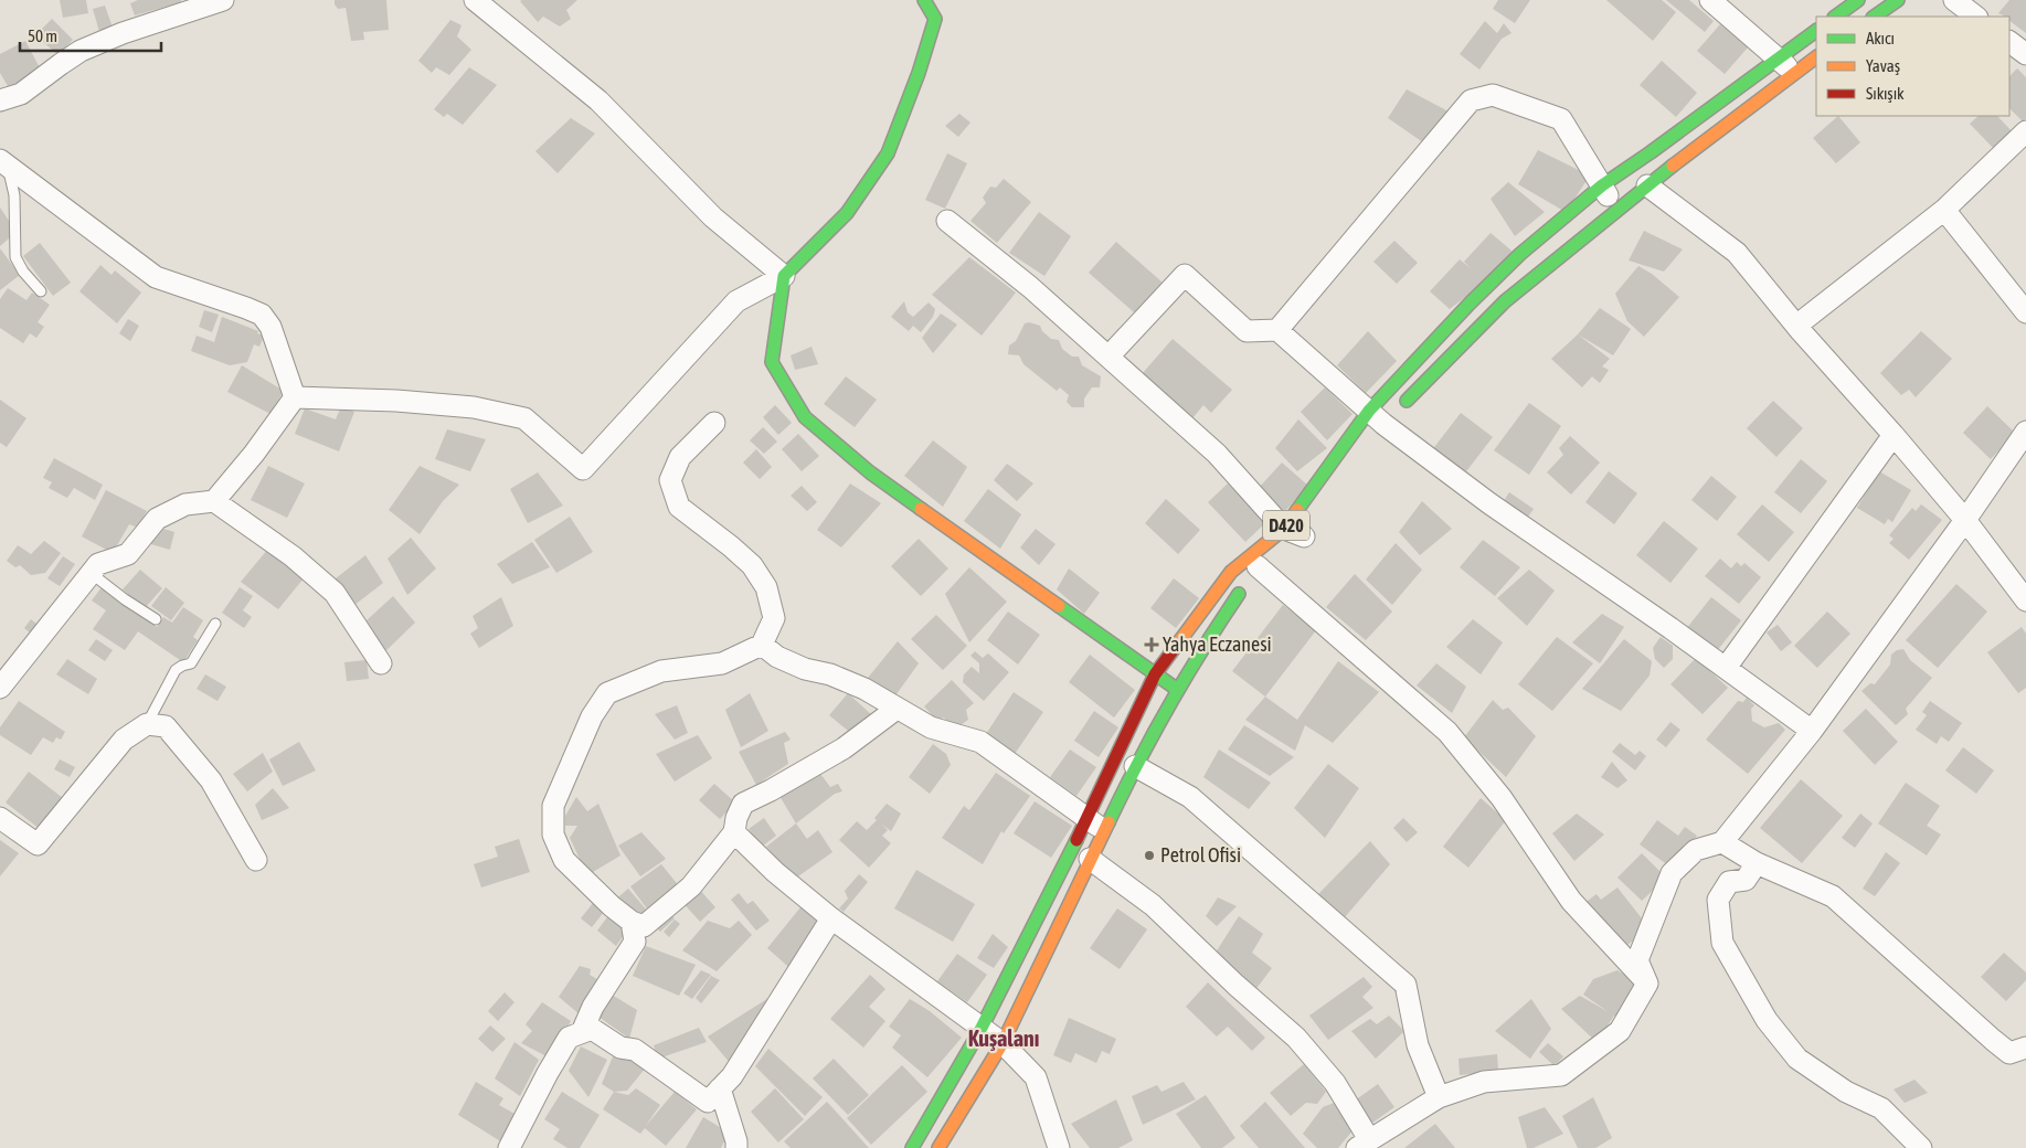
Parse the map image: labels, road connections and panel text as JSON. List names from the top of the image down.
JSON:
{
  "streets": {
    "main road": ["D420"]
  },
  "districts": ["Kuşalanı"],
  "places": {
    "health": ["Yahya Eczanesi"],
    "other": ["Petrol Ofisi"]
  },
  "legend": ["Akıcı", "Yavaş", "Sıkışık"],
  "scale_bar": "50 m"
}
